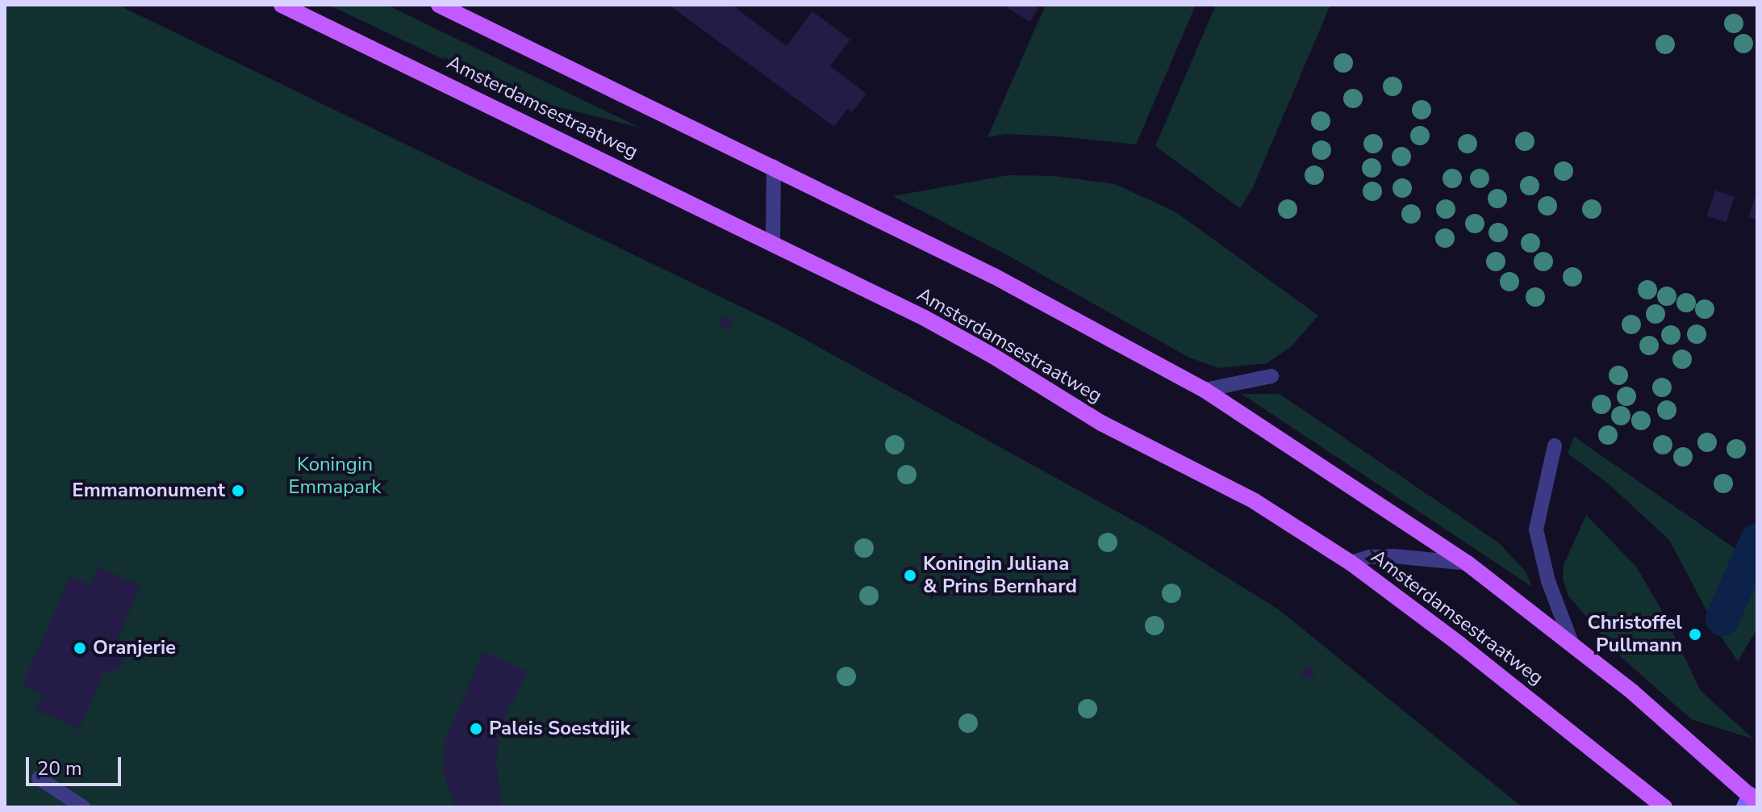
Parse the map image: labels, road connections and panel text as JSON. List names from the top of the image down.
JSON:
{
  "streets": {
    "main road": ["Amsterdamsestraatweg"]
  },
  "parks": ["Koningin Emmapark"],
  "places": [
    "Emmamonument",
    "Koningin Juliana & Prins Bernhard",
    "Christoffel Pullmann",
    "Oranjerie",
    "Paleis Soestdijk"
  ],
  "scale_bar": "20 m"
}
